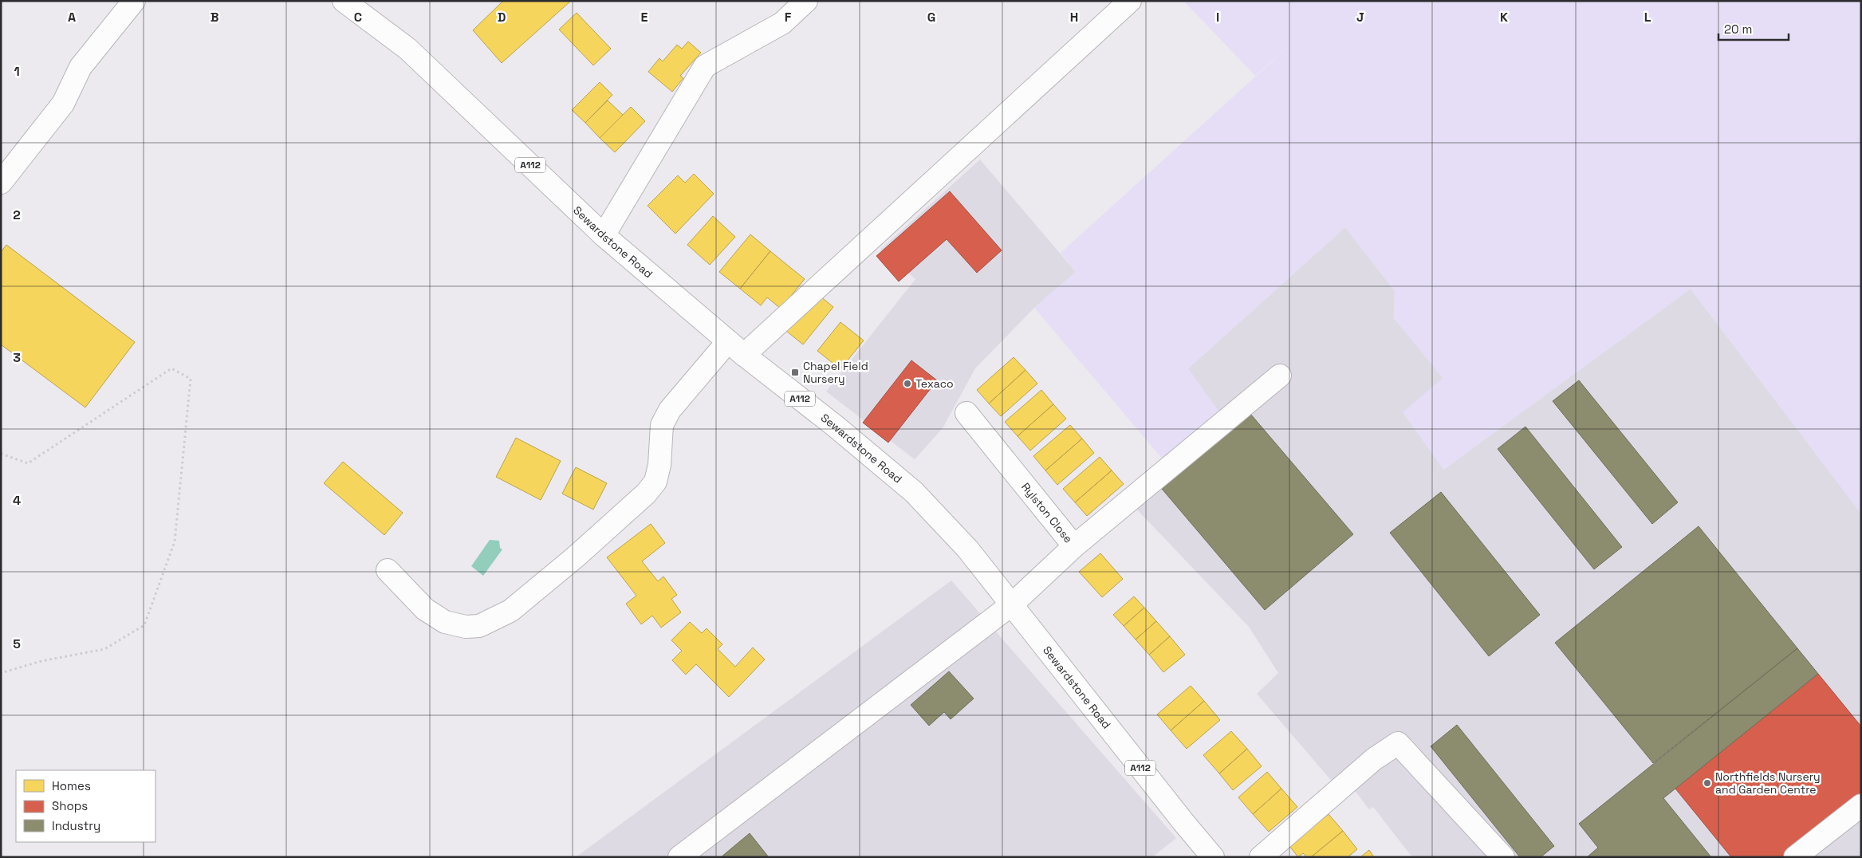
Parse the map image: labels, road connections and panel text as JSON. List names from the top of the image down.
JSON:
{
  "streets": {
    "main road": ["A112", "Sewardstone Road", "Rylston Close"]
  },
  "crossings": [
    ["Sewardstone Road", "Rylston Close"]
  ],
  "places": {
    "transit": ["Chapel Field Nursery"],
    "other": ["Texaco", "Northfields Nursery and Garden Centre"]
  },
  "legend": ["Homes", "Shops", "Industry"],
  "scale_bar": "20 m",
  "grid": {
    "columns": [
      "A",
      "B",
      "C",
      "D",
      "E",
      "F",
      "G",
      "H",
      "I",
      "J",
      "K",
      "L"
    ],
    "rows": [
      "1",
      "2",
      "3",
      "4",
      "5"
    ]
  }
}
